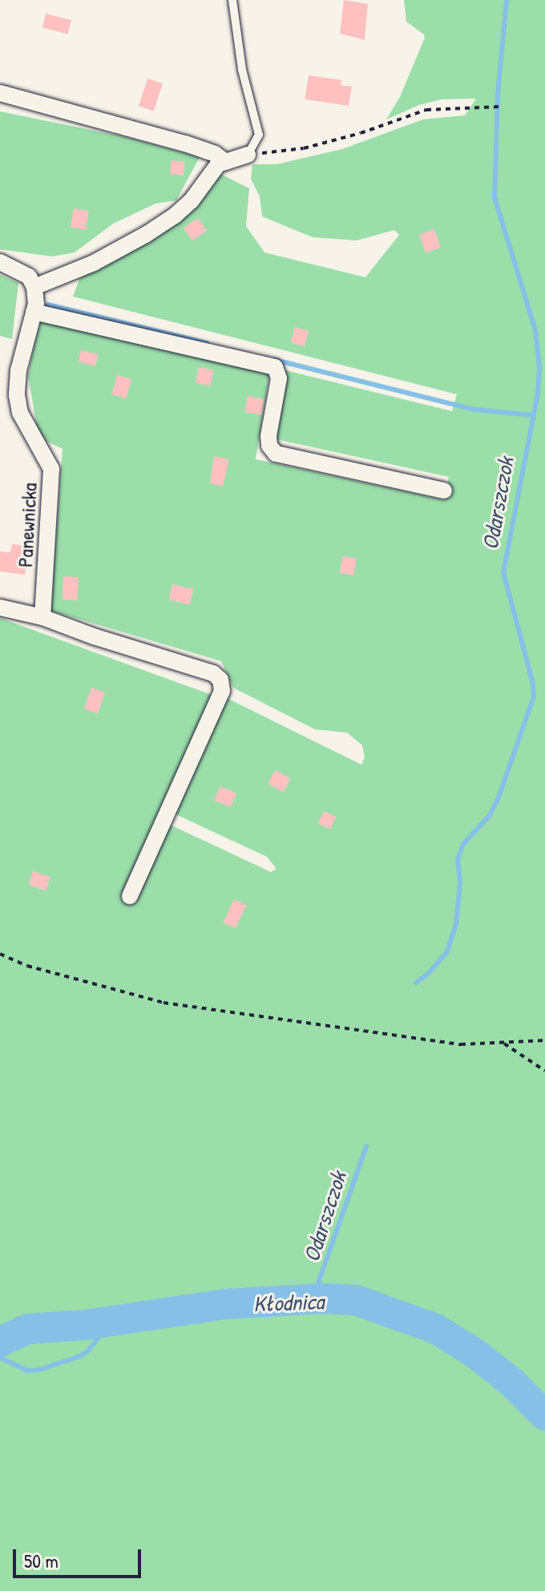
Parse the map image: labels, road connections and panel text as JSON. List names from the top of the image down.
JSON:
{
  "streets": {
    "street": ["Panewnicka"]
  },
  "water": ["Odarszczok", "Kłodnica"],
  "scale_bar": "50 m"
}
